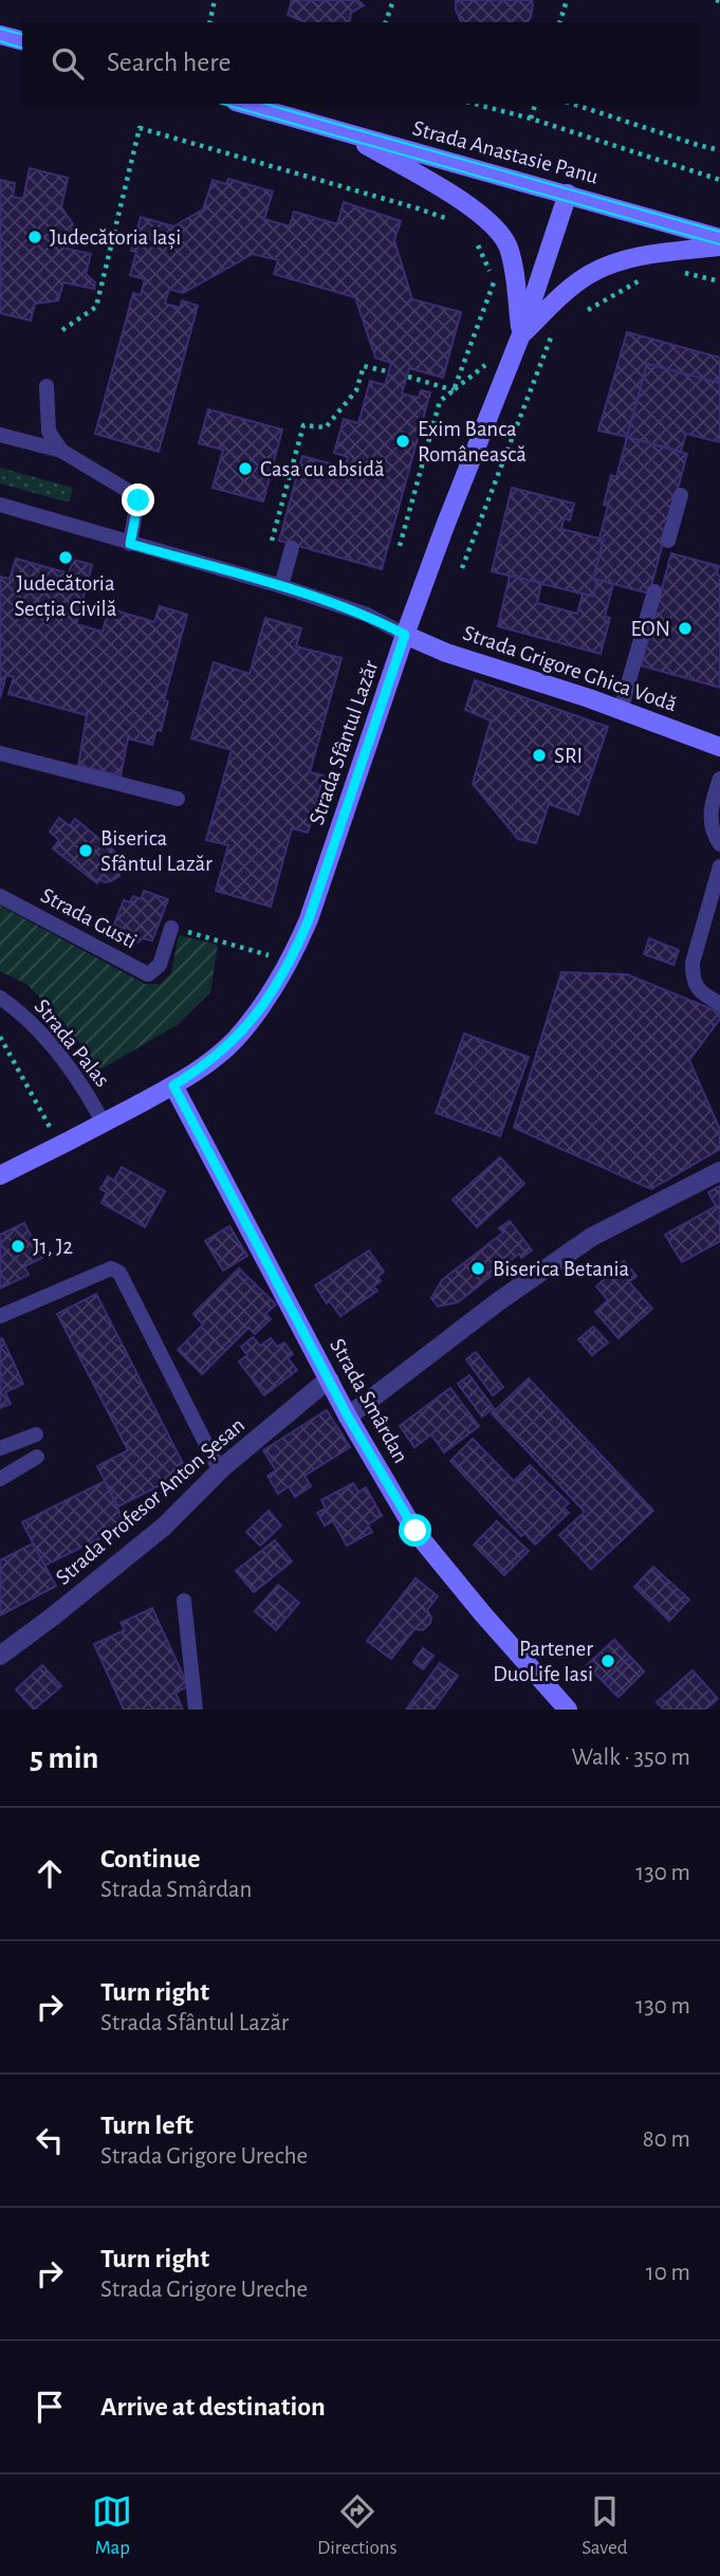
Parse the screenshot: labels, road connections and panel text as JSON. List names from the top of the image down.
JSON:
{
  "streets": {
    "main road": [
      "Strada Anastasie Panu",
      "Strada Grigore Ghica Vodă",
      "Strada Sfântul Lazăr",
      "Strada Smârdan"
    ],
    "street": ["Strada Profesor Anton Șesan"],
    "lane": ["Strada Gusti", "Strada Palas"]
  },
  "crossings": [
    ["Strada Anastasie Panu", "Strada Sfântul Lazăr"],
    ["Strada Grigore Ghica Vodă", "Strada Sfântul Lazăr"],
    ["Strada Sfântul Lazăr", "Strada Palas"],
    ["Strada Sfântul Lazăr", "Strada Smârdan"],
    ["Strada Smârdan", "Strada Profesor Anton Șesan"]
  ],
  "places": [
    "Judecătoria Iași",
    "Exim Banca Românească",
    "Casa cu absidă",
    "Judecătoria Secția Civilă",
    "EON",
    "SRI",
    "Biserica Sfântul Lazăr",
    "J1, J2",
    "Biserica Betania",
    "Partener DuoLife Iasi"
  ],
  "page": {
    "search": "Search here",
    "heading": ["5 min", "Walk · 350 m"],
    "list": [
      ["Continue", "Strada Smârdan", "130 m"],
      ["Turn right", "Strada Sfântul Lazăr", "130 m"],
      ["Turn left", "Strada Grigore Ureche", "80 m"],
      ["Turn right", "Strada Grigore Ureche", "10 m"],
      "Arrive at destination"
    ],
    "nav": ["Map", "Directions", "Saved"]
  }
}
